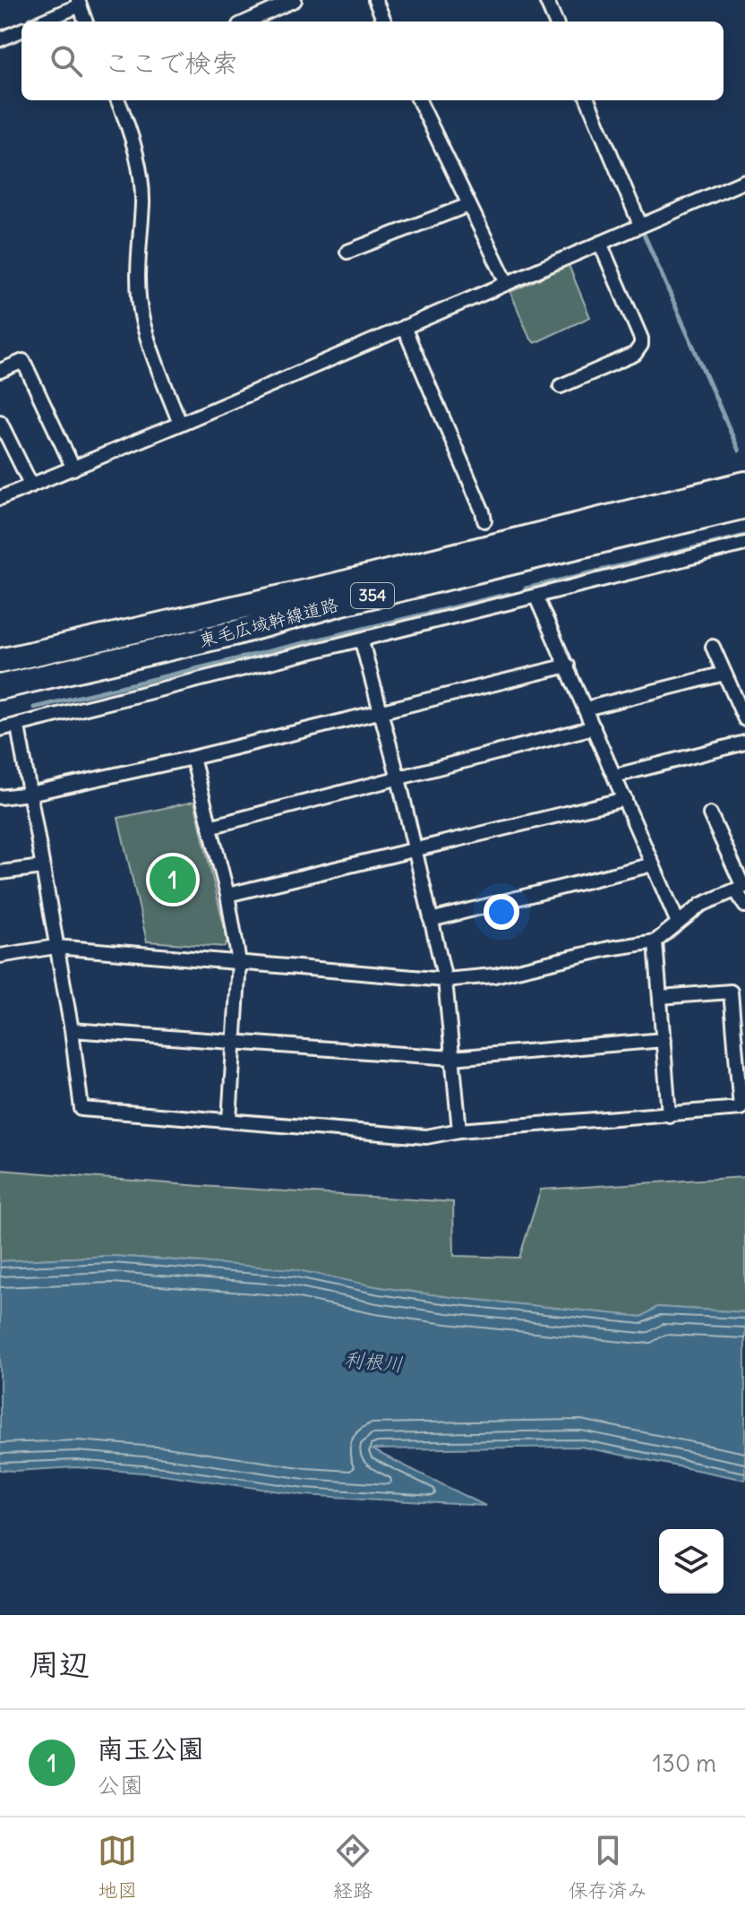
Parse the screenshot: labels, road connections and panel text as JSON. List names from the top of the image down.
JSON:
{
  "streets": {
    "highway": ["354", "東毛広域幹線道路"]
  },
  "water": ["利根川"],
  "page": {
    "search": "ここで検索",
    "pins": "1",
    "heading": "周辺",
    "list": [
      {
        "mark": "1",
        "name": "南玉公園",
        "note": "公園",
        "value": "130 m"
      }
    ],
    "nav": ["地図", "経路", "保存済み"]
  }
}
